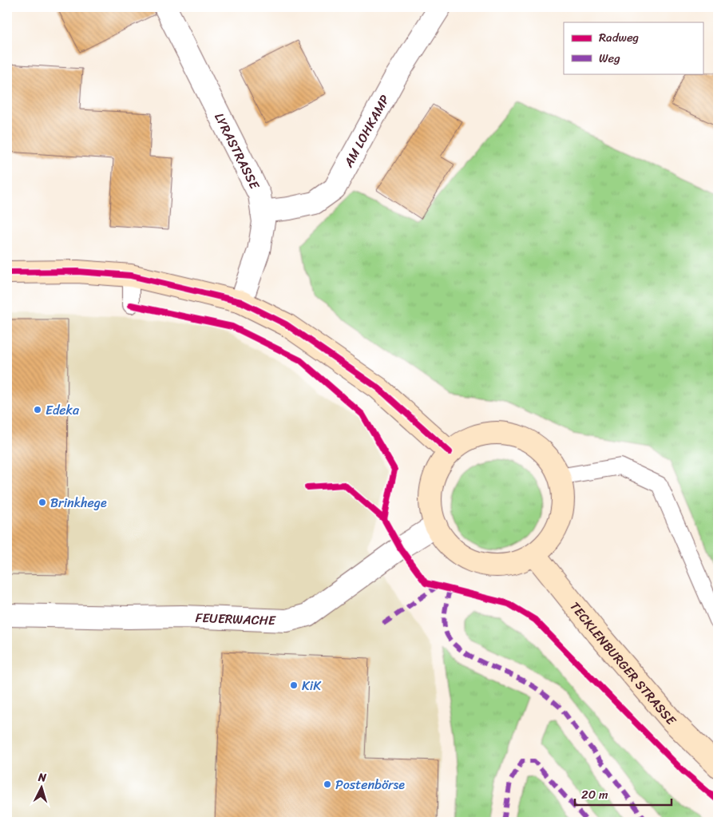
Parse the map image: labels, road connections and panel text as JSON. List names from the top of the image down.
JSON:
{
  "streets": {
    "street": [
      "AM LOHKAMP",
      "LYRASTRASSE",
      "FEUERWACHE",
      "TECKLENBURGER STRASSE"
    ]
  },
  "crossings": [
    ["AM LOHKAMP", "LYRASTRASSE"],
    ["FEUERWACHE", "TECKLENBURGER STRASSE"]
  ],
  "places": [
    "Edeka",
    "Brinkhege",
    "KiK",
    "Postenbörse"
  ],
  "legend": ["Radweg", "Weg"],
  "scale_bar": "20 m",
  "north": "top"
}
